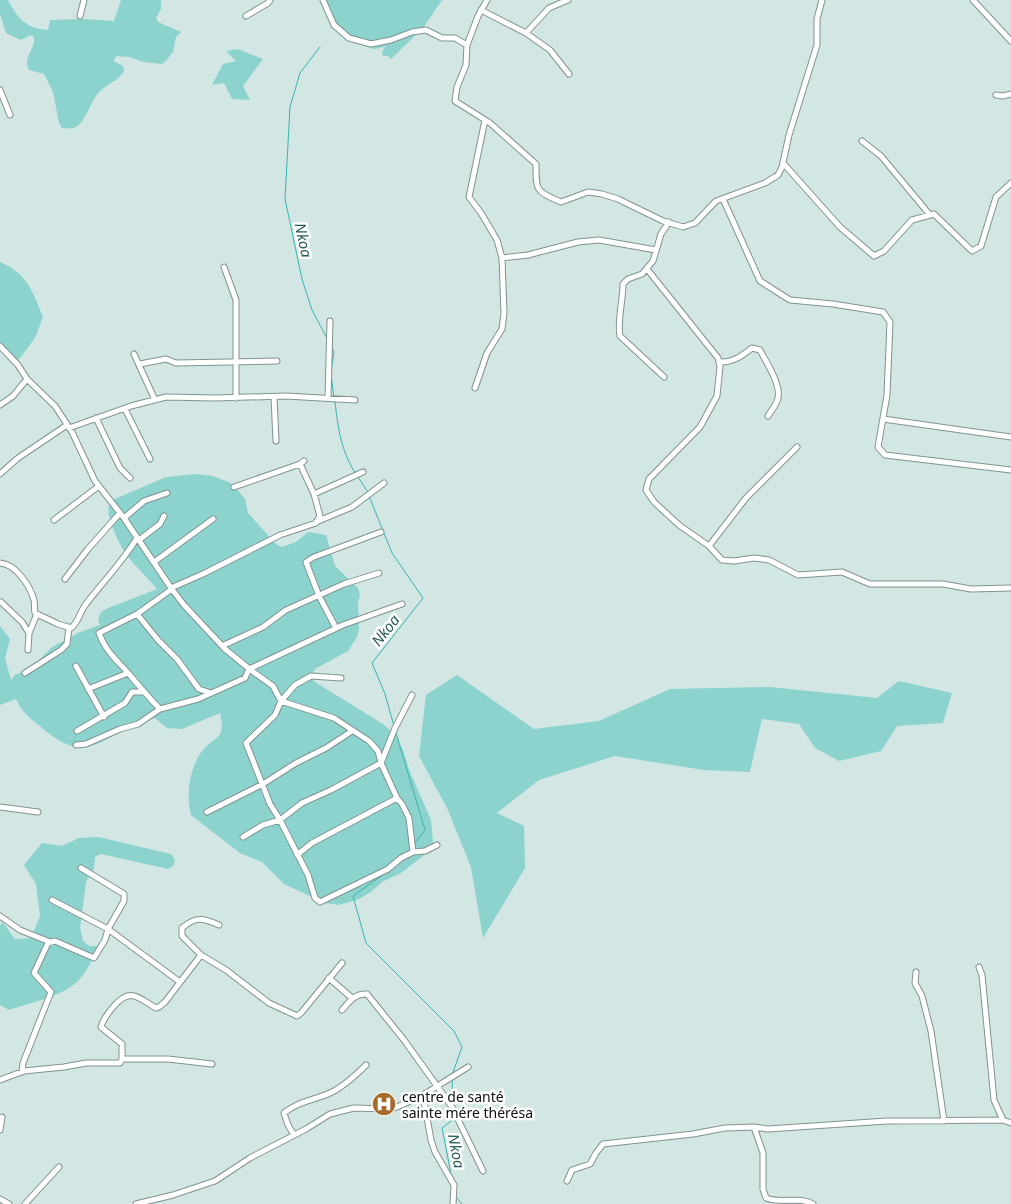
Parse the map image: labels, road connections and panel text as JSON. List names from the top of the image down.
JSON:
{
  "water": ["Nkoa"],
  "places": {
    "hospital": ["centre de santé sainte mére thérésa"]
  }
}
